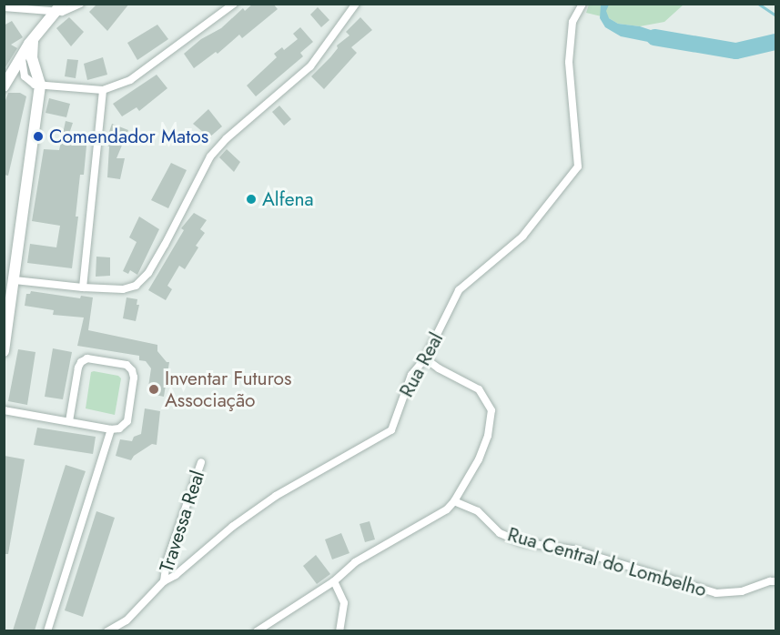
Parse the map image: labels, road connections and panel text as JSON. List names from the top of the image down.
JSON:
{
  "streets": {
    "street": ["Rua Real", "Travessa Real", "Rua Central do Lombelho"]
  },
  "crossings": [
    ["Rua Real", "Travessa Real"]
  ],
  "places": ["Comendador Matos", "Alfena", "Inventar Futuros Associação"]
}
